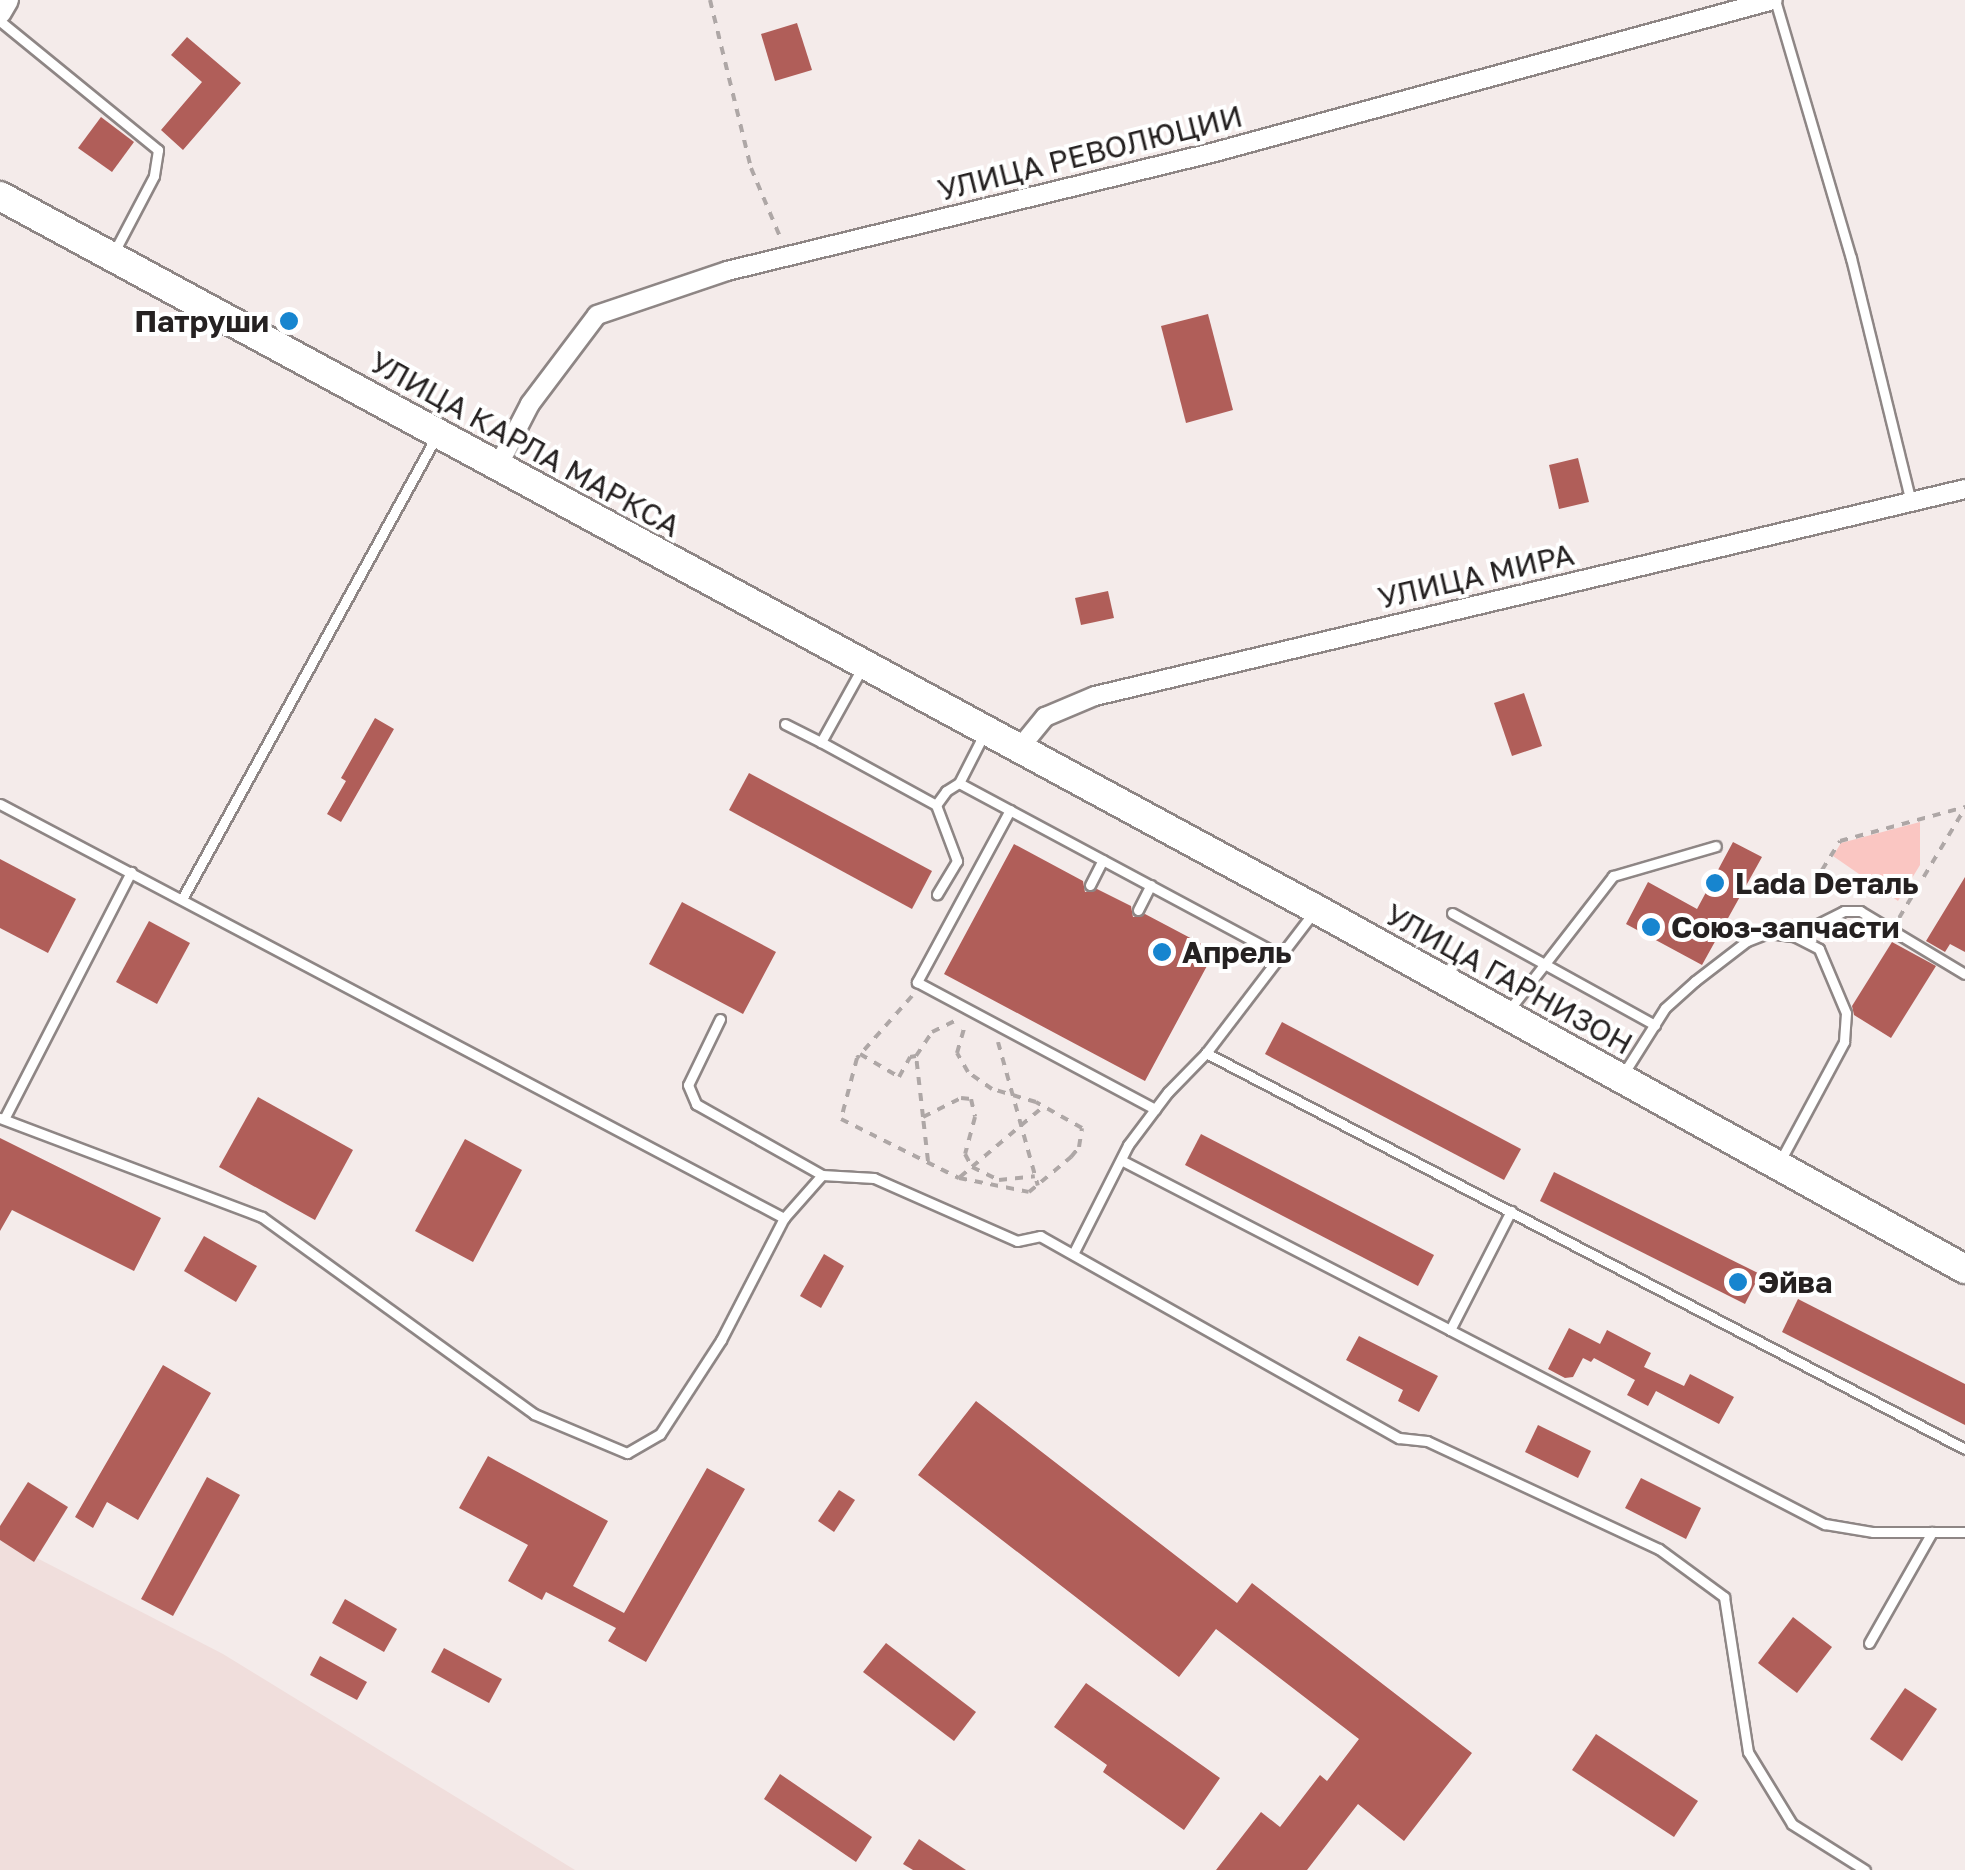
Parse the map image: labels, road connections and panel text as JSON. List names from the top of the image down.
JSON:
{
  "streets": {
    "main road": ["УЛИЦА КАРЛА МАРКСА", "УЛИЦА ГАРНИЗОН"],
    "street": ["УЛИЦА РЕВОЛЮЦИИ", "УЛИЦА МИРА"]
  },
  "crossings": [
    ["УЛИЦА РЕВОЛЮЦИИ", "УЛИЦА КАРЛА МАРКСА"],
    ["УЛИЦА КАРЛА МАРКСА", "УЛИЦА МИРА"],
    ["УЛИЦА КАРЛА МАРКСА", "УЛИЦА ГАРНИЗОН"],
    ["УЛИЦА МИРА", "УЛИЦА ГАРНИЗОН"]
  ],
  "places": [
    "Патруши",
    "Lada Dеталь",
    "Союз-запчасти",
    "Апрель",
    "Эйва"
  ]
}
